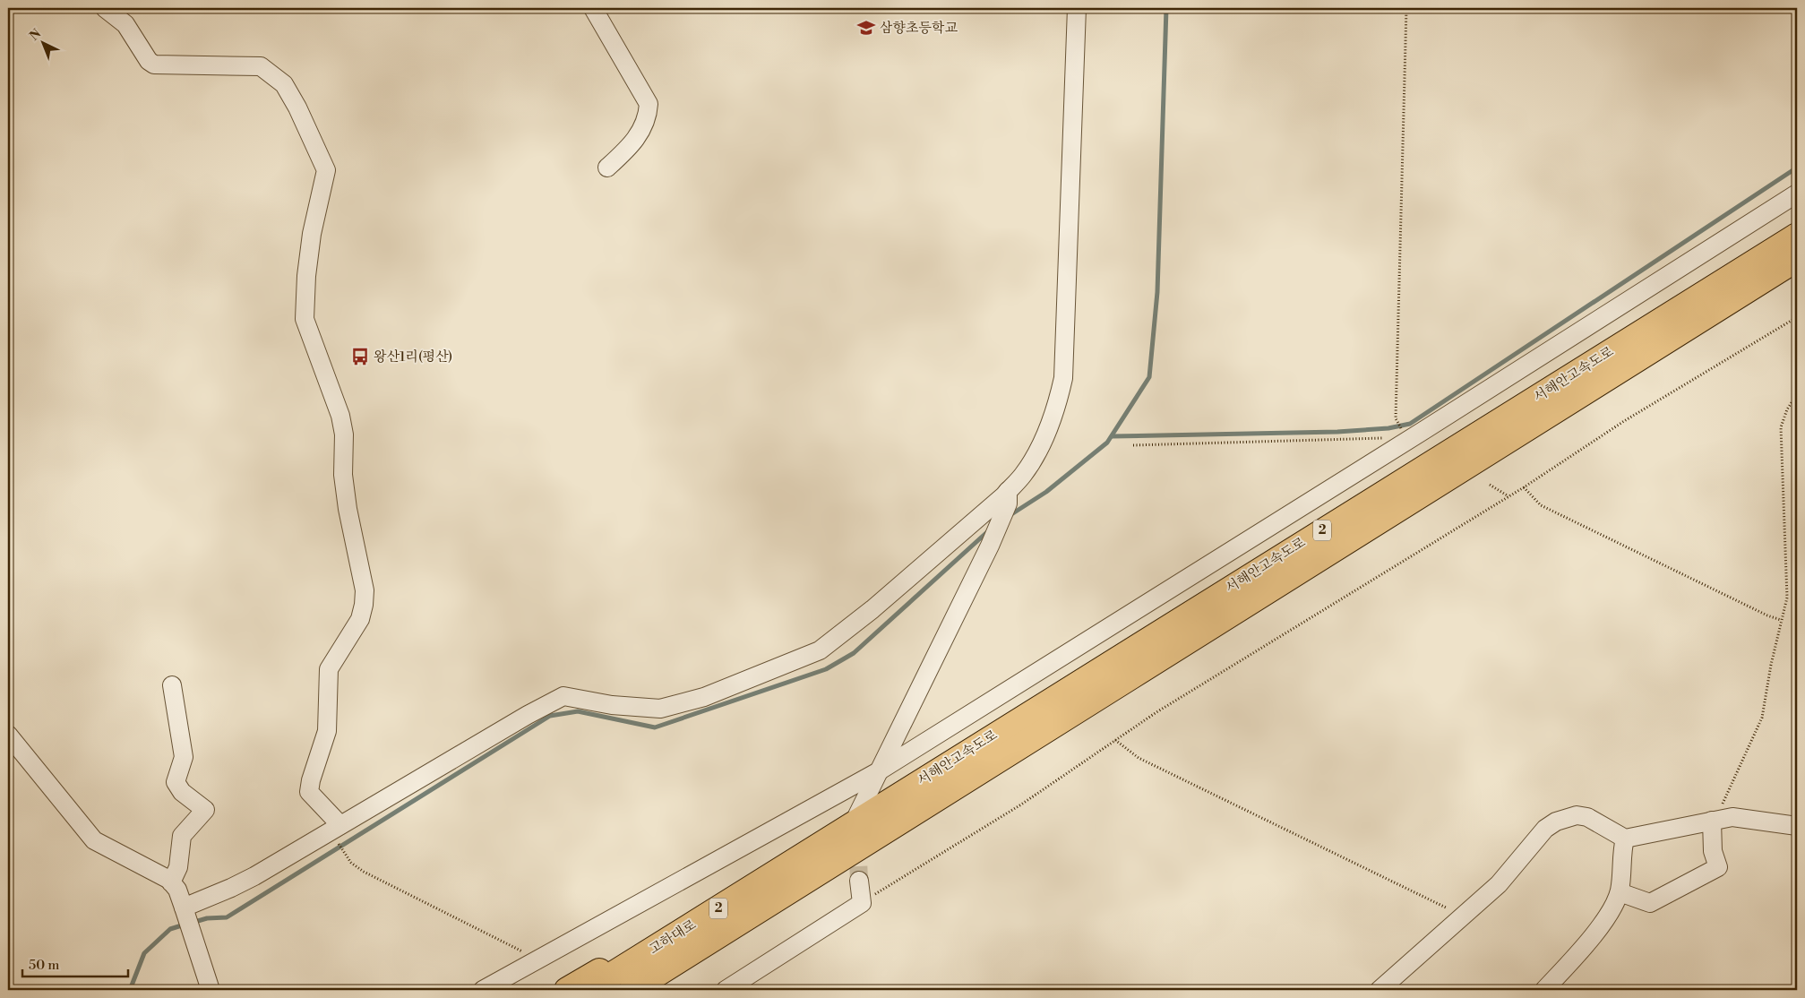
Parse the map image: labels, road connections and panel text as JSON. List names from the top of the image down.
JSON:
{
  "streets": {
    "highway": ["서해안고속도로", "2", "고하대로"]
  },
  "crossings": [
    ["서해안고속도로", "고하대로"]
  ],
  "places": {
    "school or university": ["삼향초등학교"],
    "bus stop": ["왕산1리(평산)"]
  },
  "scale_bar": "50 m",
  "north": "top left"
}
